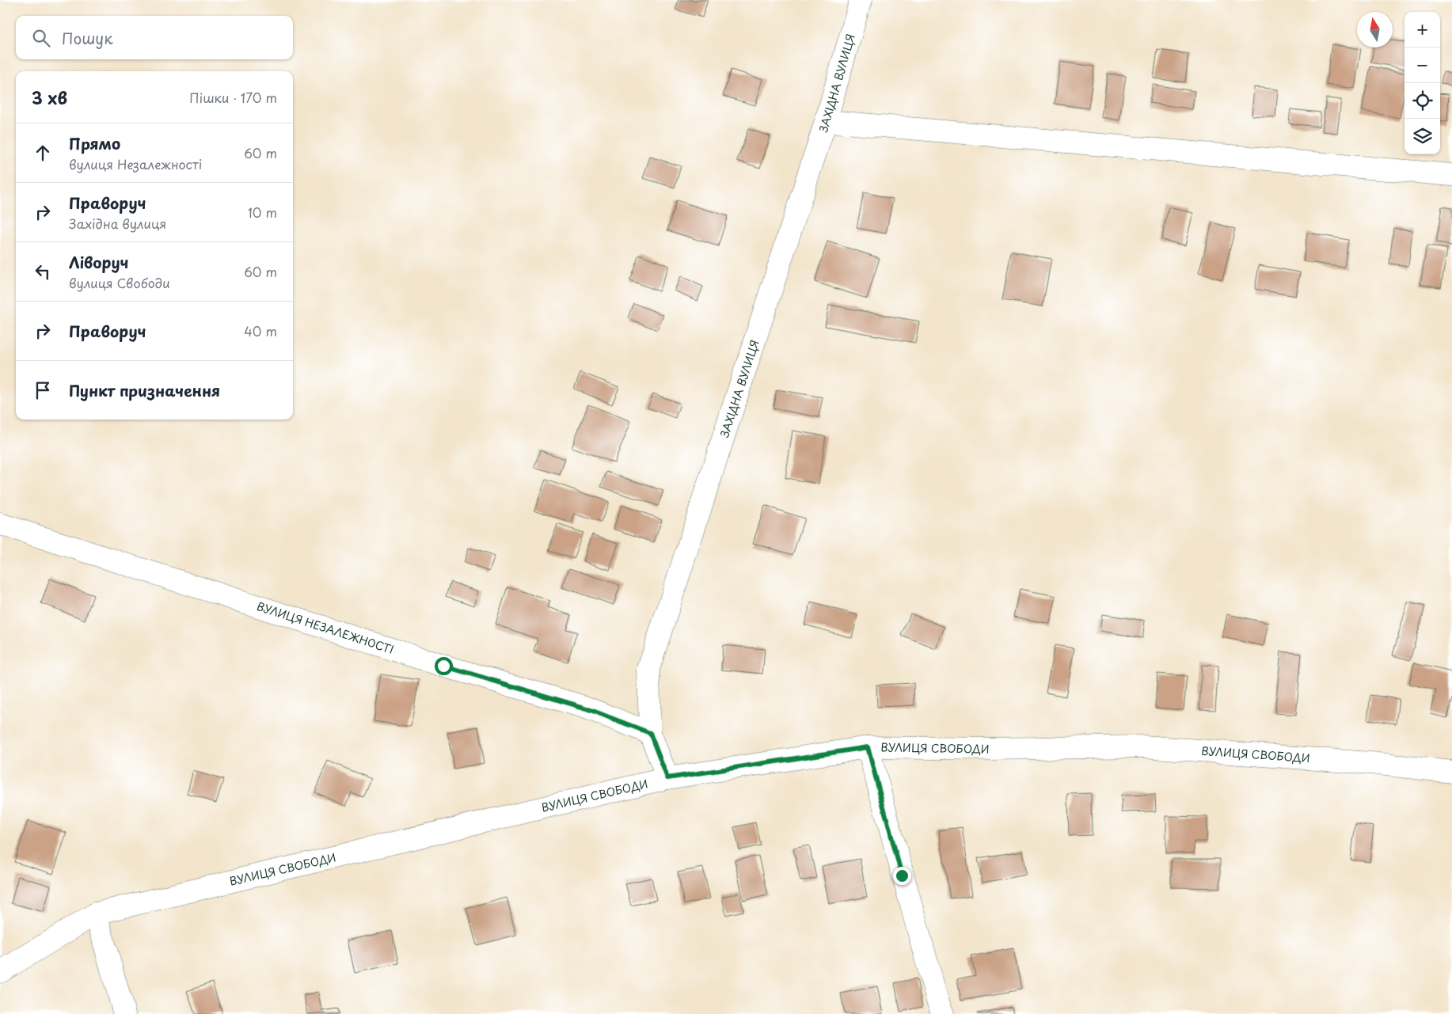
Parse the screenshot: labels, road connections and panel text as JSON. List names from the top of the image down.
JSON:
{
  "streets": {
    "street": ["ЗАХІДНА ВУЛИЦЯ", "ВУЛИЦЯ НЕЗАЛЕЖНОСТІ", "ВУЛИЦЯ СВОБОДИ"]
  },
  "crossings": [
    ["ЗАХІДНА ВУЛИЦЯ", "ВУЛИЦЯ НЕЗАЛЕЖНОСТІ"],
    ["ЗАХІДНА ВУЛИЦЯ", "ВУЛИЦЯ СВОБОДИ"]
  ],
  "north": "top",
  "page": {
    "map_buttons": ["+", "−"],
    "search": "Пошук",
    "heading": ["3 хв", "Пішки · 170 m"],
    "list": [
      ["Прямо", "вулиця Незалежності", "60 m"],
      ["Праворуч", "Західна вулиця", "10 m"],
      ["Ліворуч", "вулиця Свободи", "60 m"],
      ["Праворуч", "40 m"],
      "Пункт призначення"
    ]
  }
}
